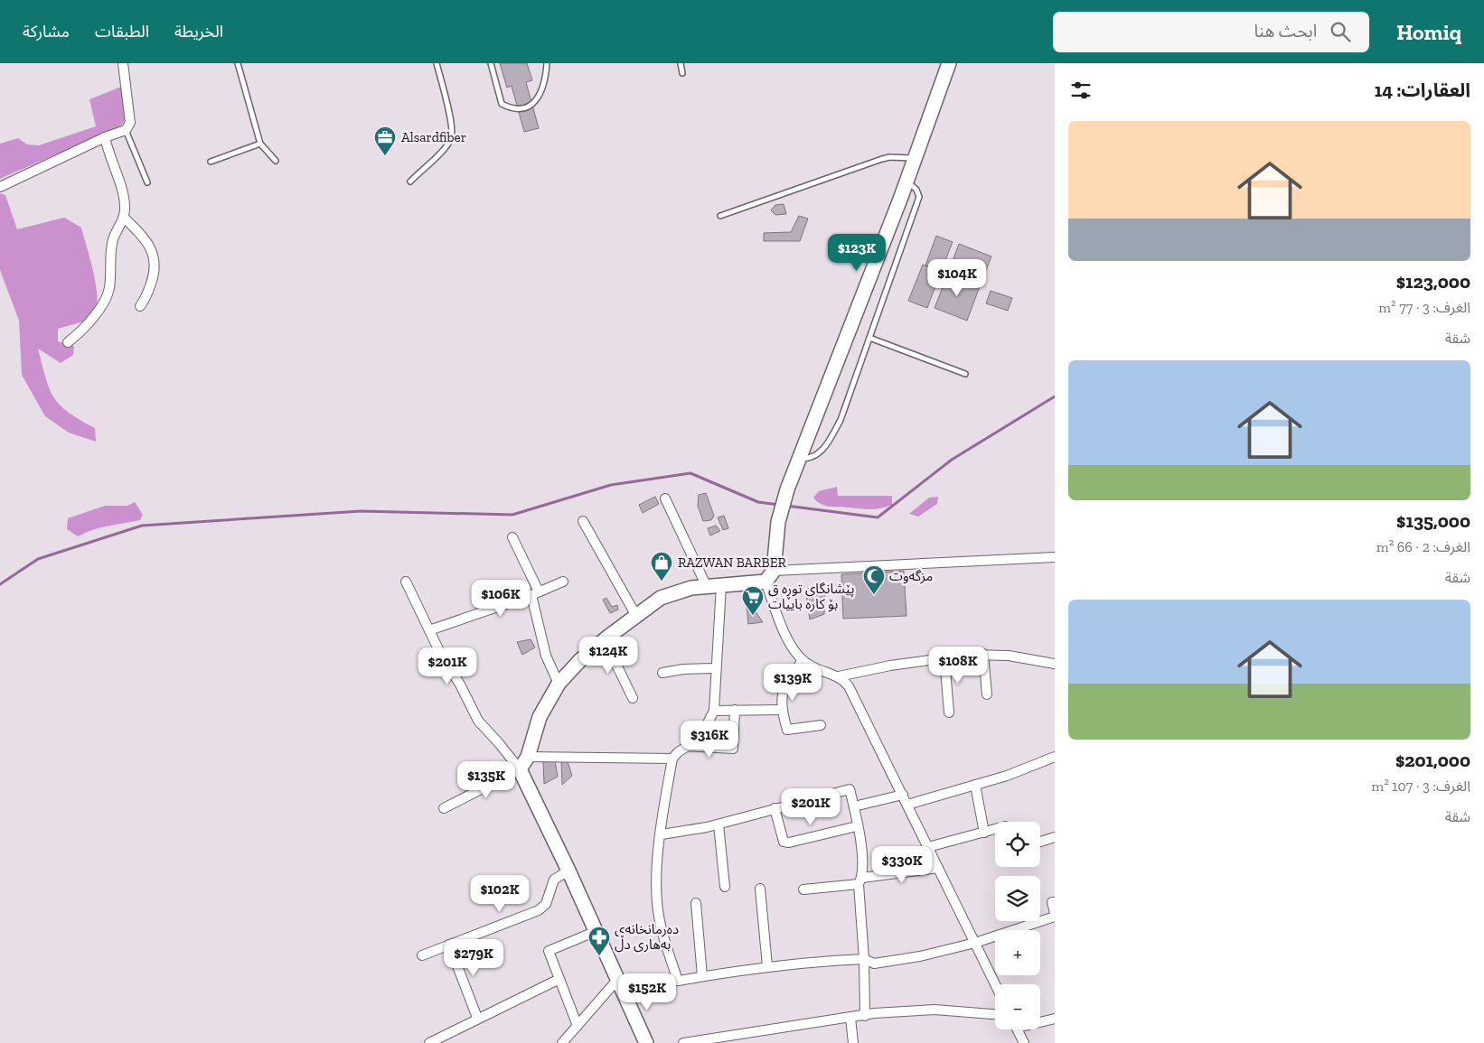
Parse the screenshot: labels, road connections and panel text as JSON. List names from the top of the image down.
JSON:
{
  "places": {
    "office": ["Alsardfiber"],
    "shop": ["RAZWAN BARBER"],
    "mosque": ["مزگه‌وت"],
    "supermarket": ["پێشانگای توڕه ق بۆ کاره باییات"],
    "pharmacy": ["دەرمانخانەی بەهاری دڵ"]
  },
  "page": {
    "header": "Homiq",
    "search": "ابحث هنا",
    "nav": ["الخريطة", "الطبقات", "مشاركة"],
    "heading": "العقارات: 14",
    "list": [
      {
        "name": "$123,000",
        "note": "الغرف: 3 · 77 m² · شقة"
      },
      {
        "name": "$135,000",
        "note": "الغرف: 2 · 66 m² · شقة"
      },
      {
        "name": "$201,000",
        "note": "الغرف: 3 · 107 m² · شقة"
      }
    ],
    "price": [
      "$123K",
      "$104K",
      "$106K",
      "$124K",
      "$108K",
      "$201K",
      "$139K",
      "$316K",
      "$135K",
      "$201K",
      "$330K",
      "$102K",
      "$279K",
      "$152K"
    ],
    "map_buttons": ["+", "−"]
  }
}
